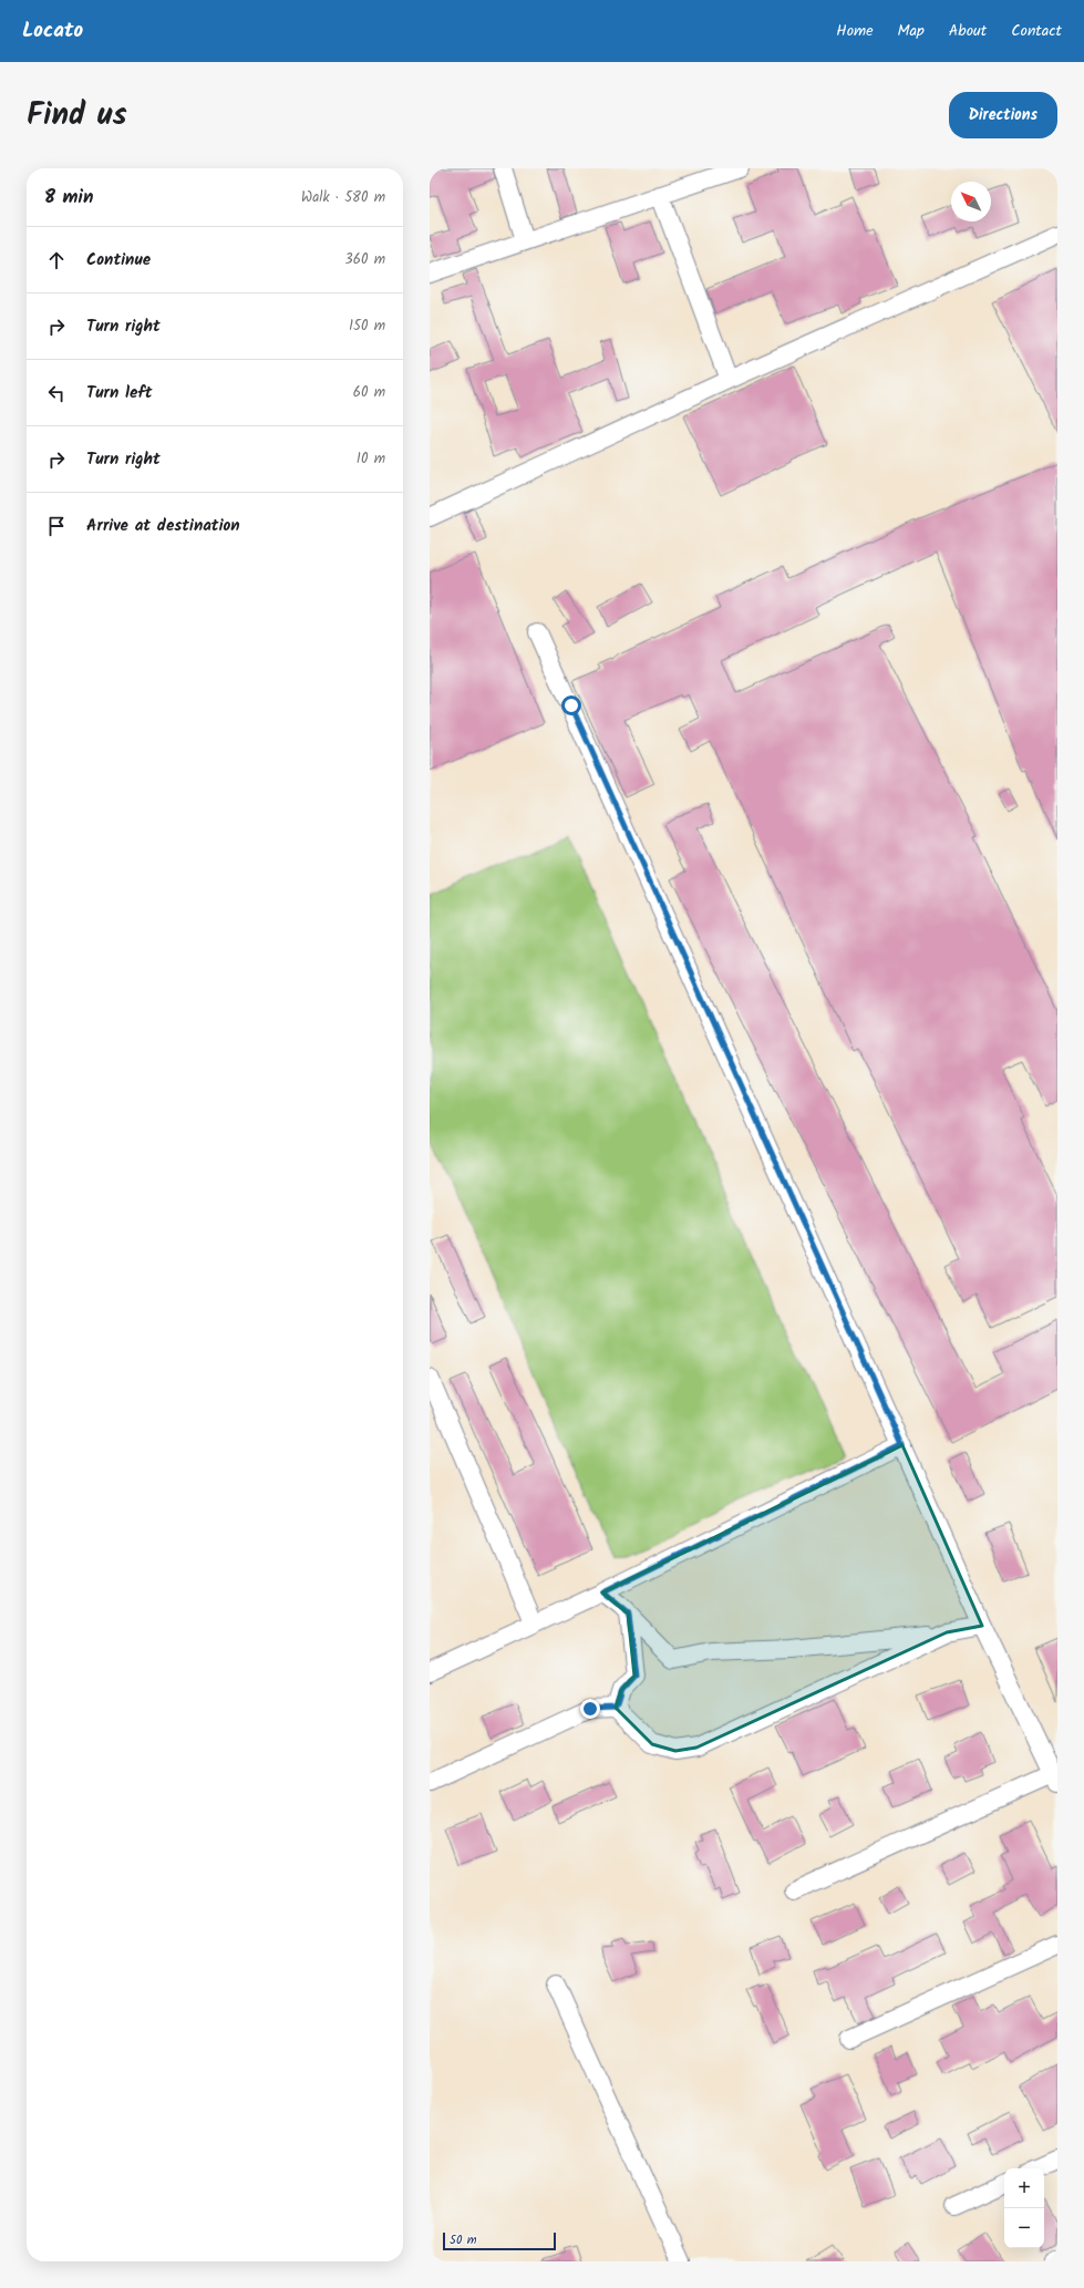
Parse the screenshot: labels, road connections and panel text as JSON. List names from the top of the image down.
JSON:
{
  "scale_bar": "50 m",
  "north": "top left",
  "page": {
    "header": "Locato",
    "nav": [
      "Home",
      "Map",
      "About",
      "Contact"
    ],
    "title": "Find us",
    "buttons": "Directions",
    "heading": ["8 min", "Walk · 580 m"],
    "list": [
      ["Continue", "360 m"],
      ["Turn right", "150 m"],
      ["Turn left", "60 m"],
      ["Turn right", "10 m"],
      "Arrive at destination"
    ],
    "map_buttons": ["+", "−"],
    "scale": "50 m"
  }
}
